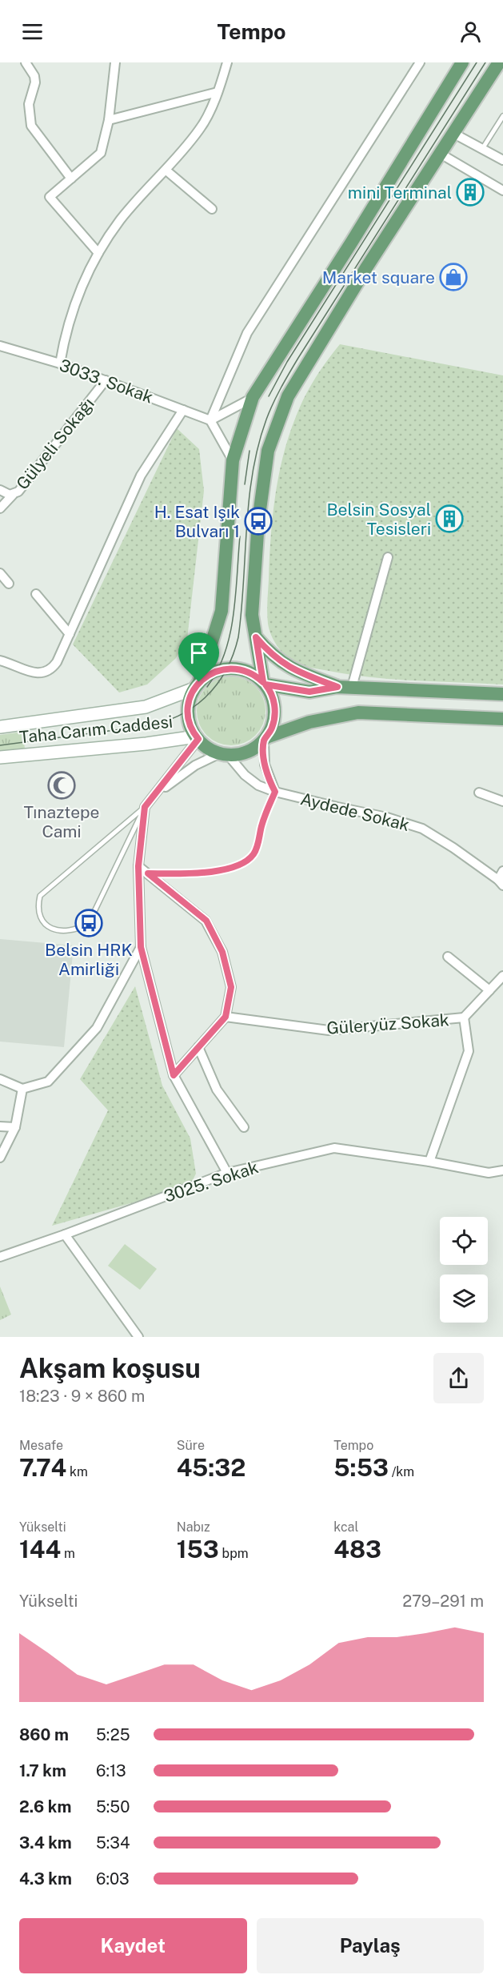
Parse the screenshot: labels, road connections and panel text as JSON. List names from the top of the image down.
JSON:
{
  "streets": {
    "main road": ["Taha Carım Caddesi"],
    "street": [
      "3033. Sokak",
      "Gülyeli Sokağı",
      "Aydede Sokak",
      "Güleryüz Sokak",
      "3025. Sokak"
    ]
  },
  "crossings": [
    ["3033. Sokak", "Gülyeli Sokağı"],
    ["Taha Carım Caddesi", "Aydede Sokak"]
  ],
  "places": {
    "building": ["mini Terminal", "Belsin Sosyal Tesisleri"],
    "shop": ["Market square"],
    "bus stop": ["H. Esat Işık Bulvarı 1", "Belsin HRK Amirliği"],
    "mosque": ["Tınaztepe Cami"]
  },
  "page": {
    "header": "Tempo",
    "heading": ["Akşam koşusu", "18:23 · 9 × 860 m"],
    "stats": [
      ["Mesafe", "7.74 km"],
      ["Süre", "45:32"],
      ["Tempo", "5:53 /km"],
      ["Yükselti", "144 m"],
      ["Nabız", "153 bpm"],
      ["kcal", "483"]
    ],
    "chart": ["Yükselti", "279–291 m"],
    "list": [
      {
        "name": "860 m",
        "note": "5:25"
      },
      {
        "name": "1.7 km",
        "note": "6:13"
      },
      {
        "name": "2.6 km",
        "note": "5:50"
      },
      {
        "name": "3.4 km",
        "note": "5:34"
      },
      {
        "name": "4.3 km",
        "note": "6:03"
      }
    ],
    "buttons": ["Kaydet", "Paylaş"]
  }
}
